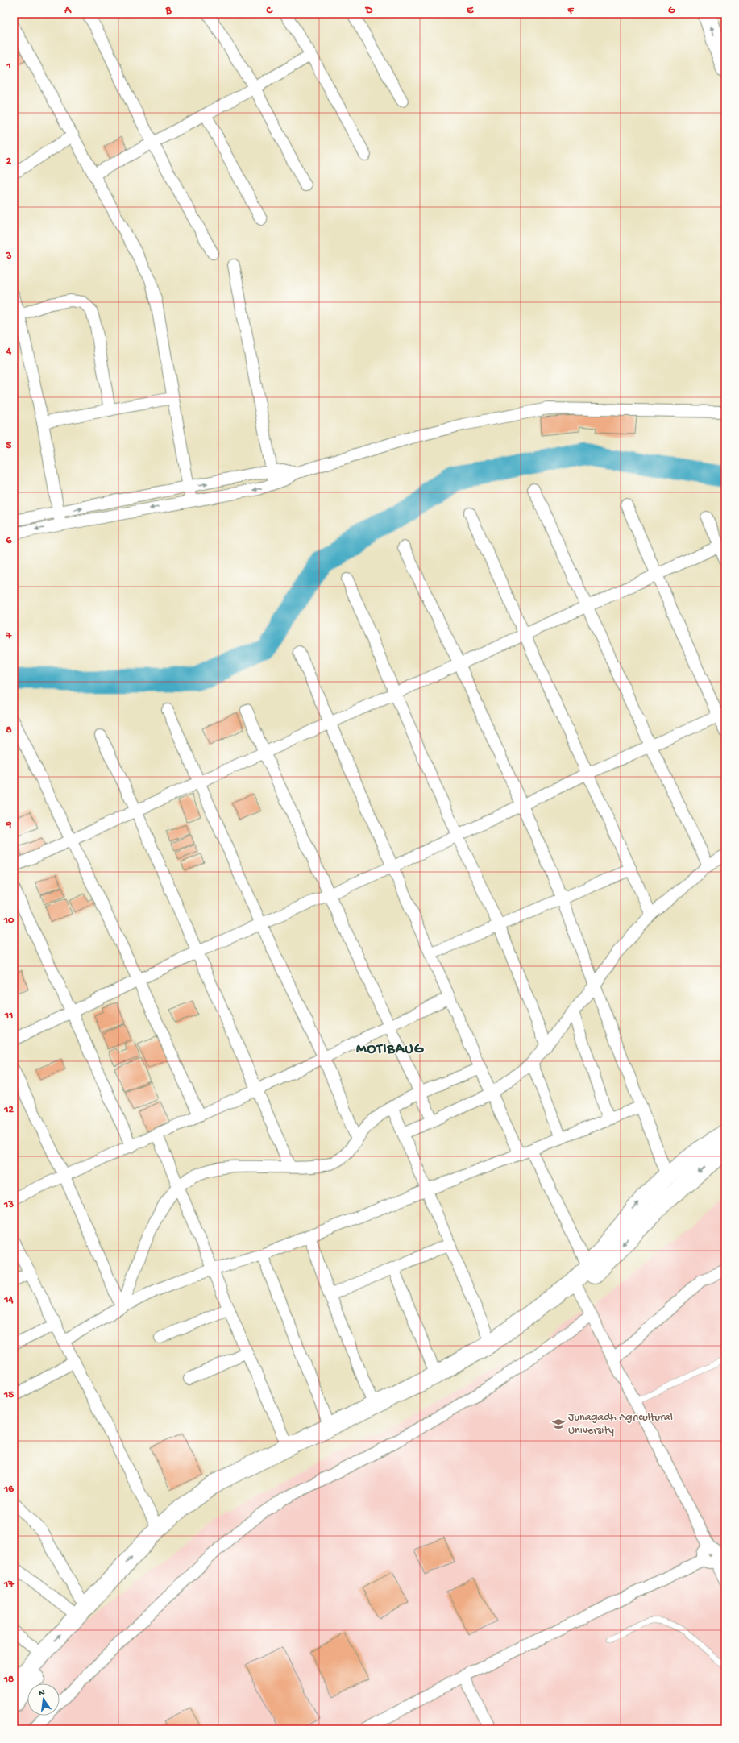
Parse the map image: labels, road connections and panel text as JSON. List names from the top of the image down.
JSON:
{
  "districts": ["MOTIBAUG"],
  "places": {
    "school or university": ["Junagadh Agricultural University"]
  },
  "north": "top",
  "grid": {
    "columns": [
      "A",
      "B",
      "C",
      "D",
      "E",
      "F",
      "G"
    ],
    "rows": [
      "1",
      "2",
      "3",
      "4",
      "5",
      "6",
      "7",
      "8",
      "9",
      "10",
      "11",
      "12",
      "13",
      "14",
      "15",
      "16",
      "17",
      "18"
    ]
  }
}
